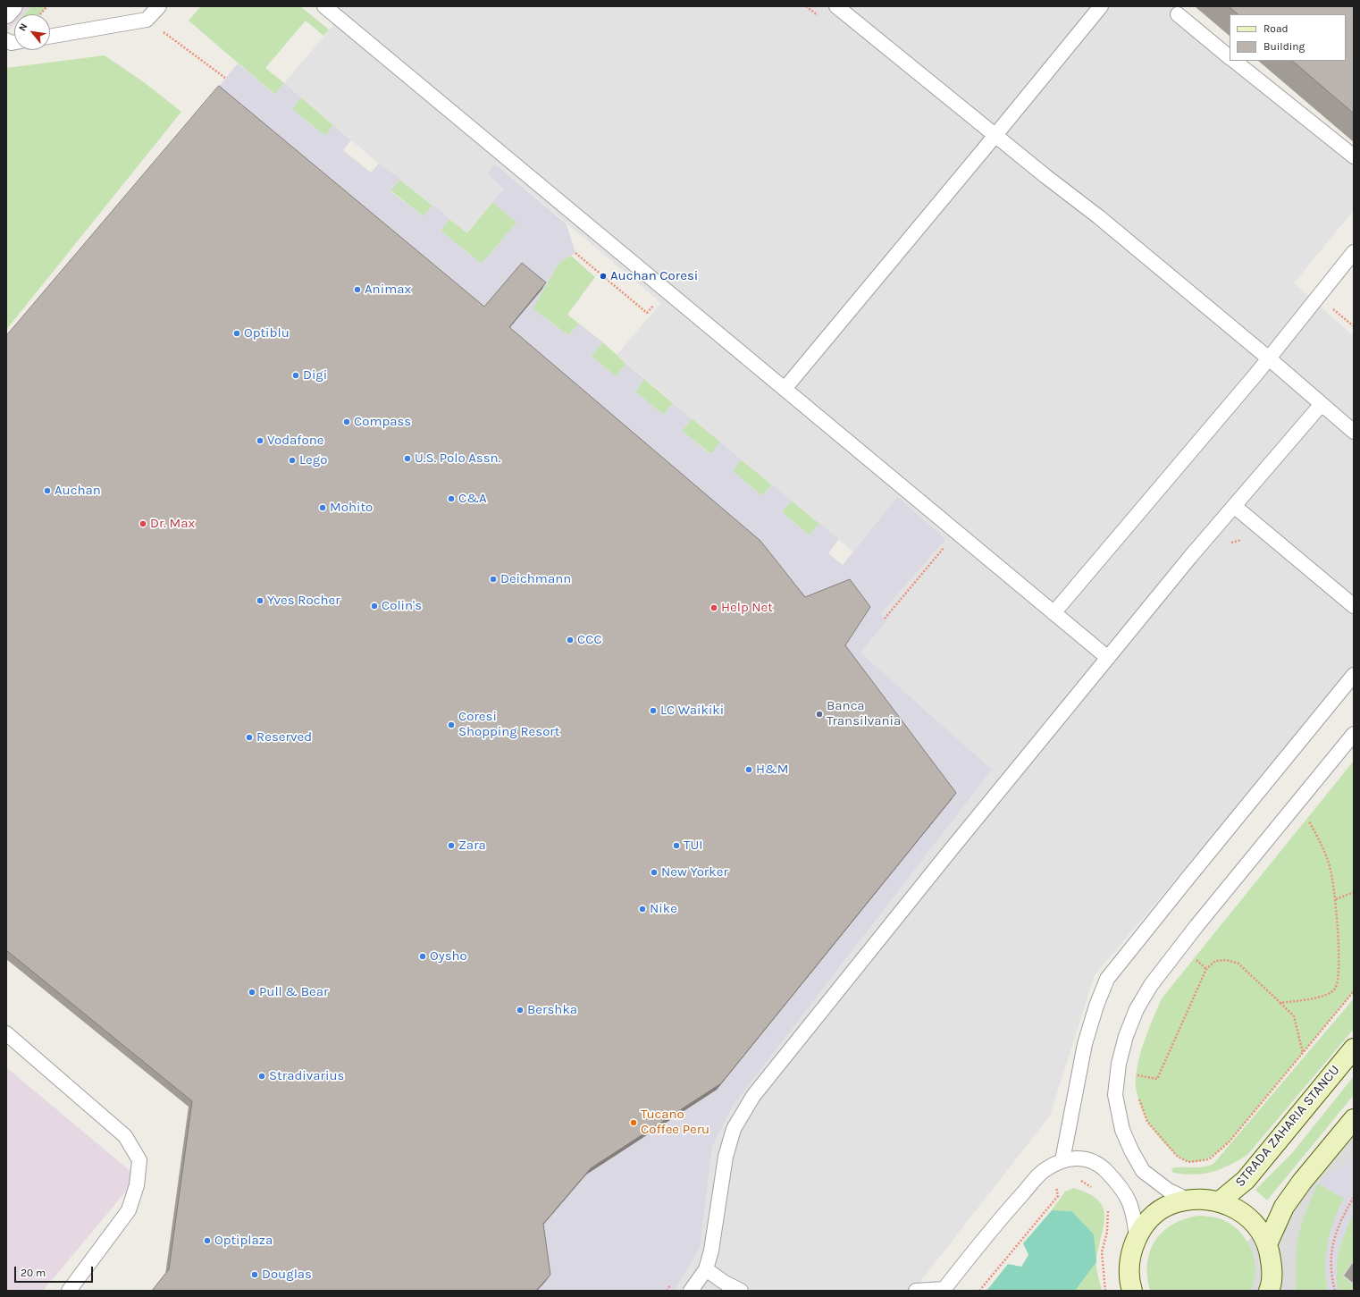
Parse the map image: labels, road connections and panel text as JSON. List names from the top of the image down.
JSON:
{
  "streets": {
    "main road": ["STRADA ZAHARIA STANCU"]
  },
  "places": [
    "Auchan Coresi",
    "Animax",
    "Optiblu",
    "Digi",
    "Compass",
    "Vodafone",
    "U.S. Polo Assn.",
    "Lego",
    "Auchan",
    "C&A",
    "Mohito",
    "Dr. Max",
    "Deichmann",
    "Yves Rocher",
    "Colin's",
    "Help Net",
    "CCC",
    "LC Waikiki",
    "Banca Transilvania",
    "Coresi Shopping Resort",
    "Reserved",
    "H&M",
    "Zara",
    "TUI",
    "New Yorker",
    "Nike",
    "Oysho",
    "Pull & Bear",
    "Bershka",
    "Stradivarius",
    "Tucano Coffee Peru",
    "Optiplaza",
    "Douglas"
  ],
  "legend": ["Road", "Building"],
  "scale_bar": "20 m",
  "north": "top left"
}
